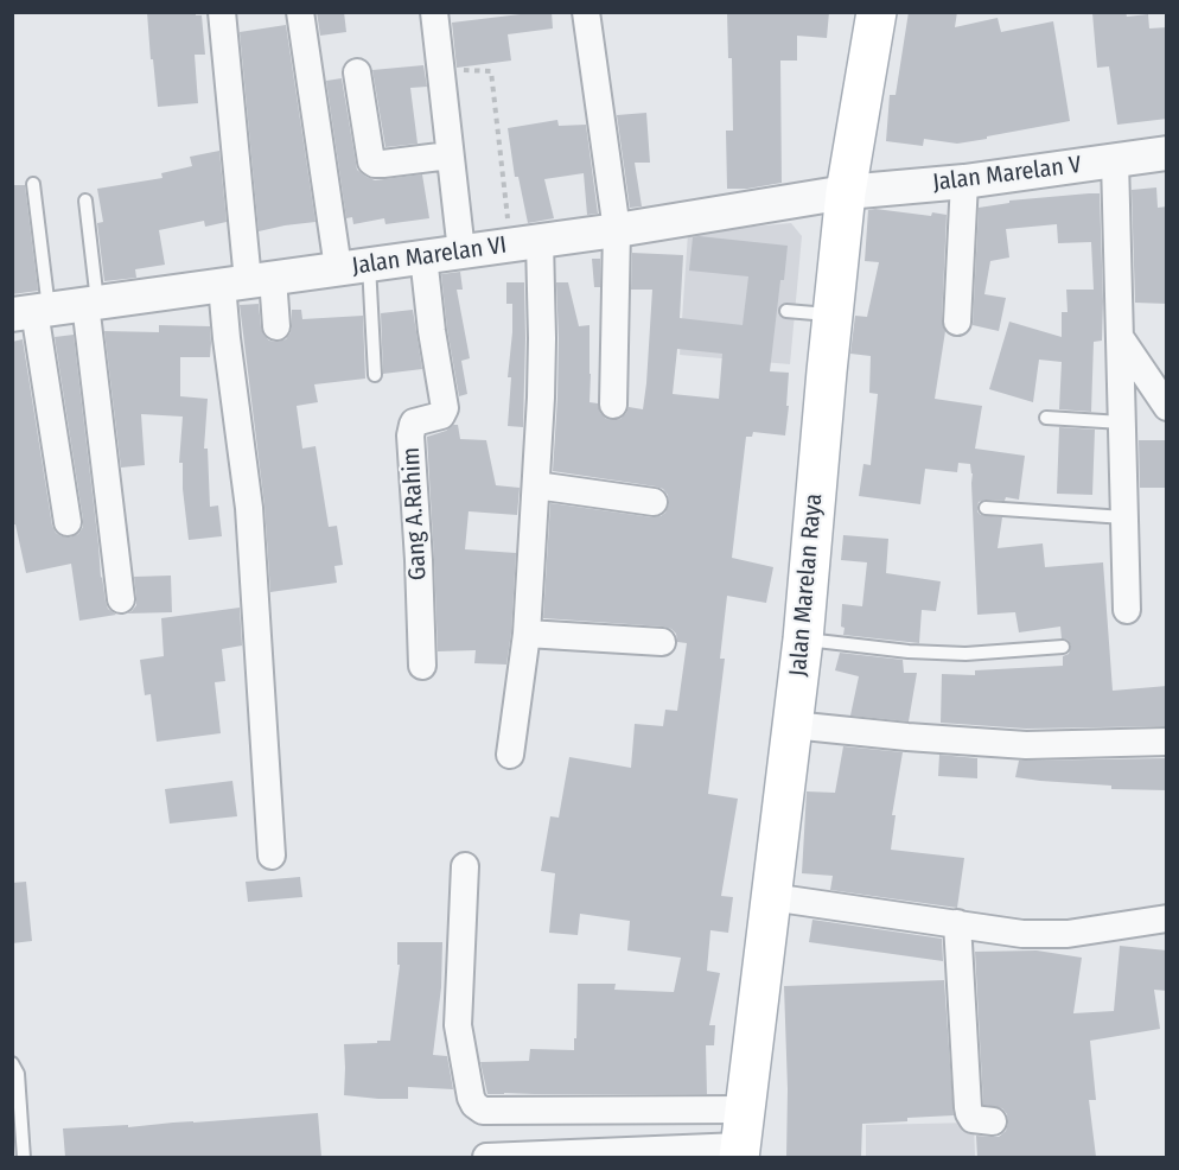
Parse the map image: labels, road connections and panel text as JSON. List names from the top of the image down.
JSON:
{
  "streets": {
    "main road": ["Jalan Marelan Raya"],
    "street": ["Jalan Marelan V", "Jalan Marelan VI", "Gang A.Rahim"]
  },
  "crossings": [
    ["Jalan Marelan V", "Jalan Marelan VI"],
    ["Jalan Marelan V", "Jalan Marelan Raya"],
    ["Jalan Marelan VI", "Gang A.Rahim"],
    ["Jalan Marelan VI", "Jalan Marelan Raya"]
  ]
}
